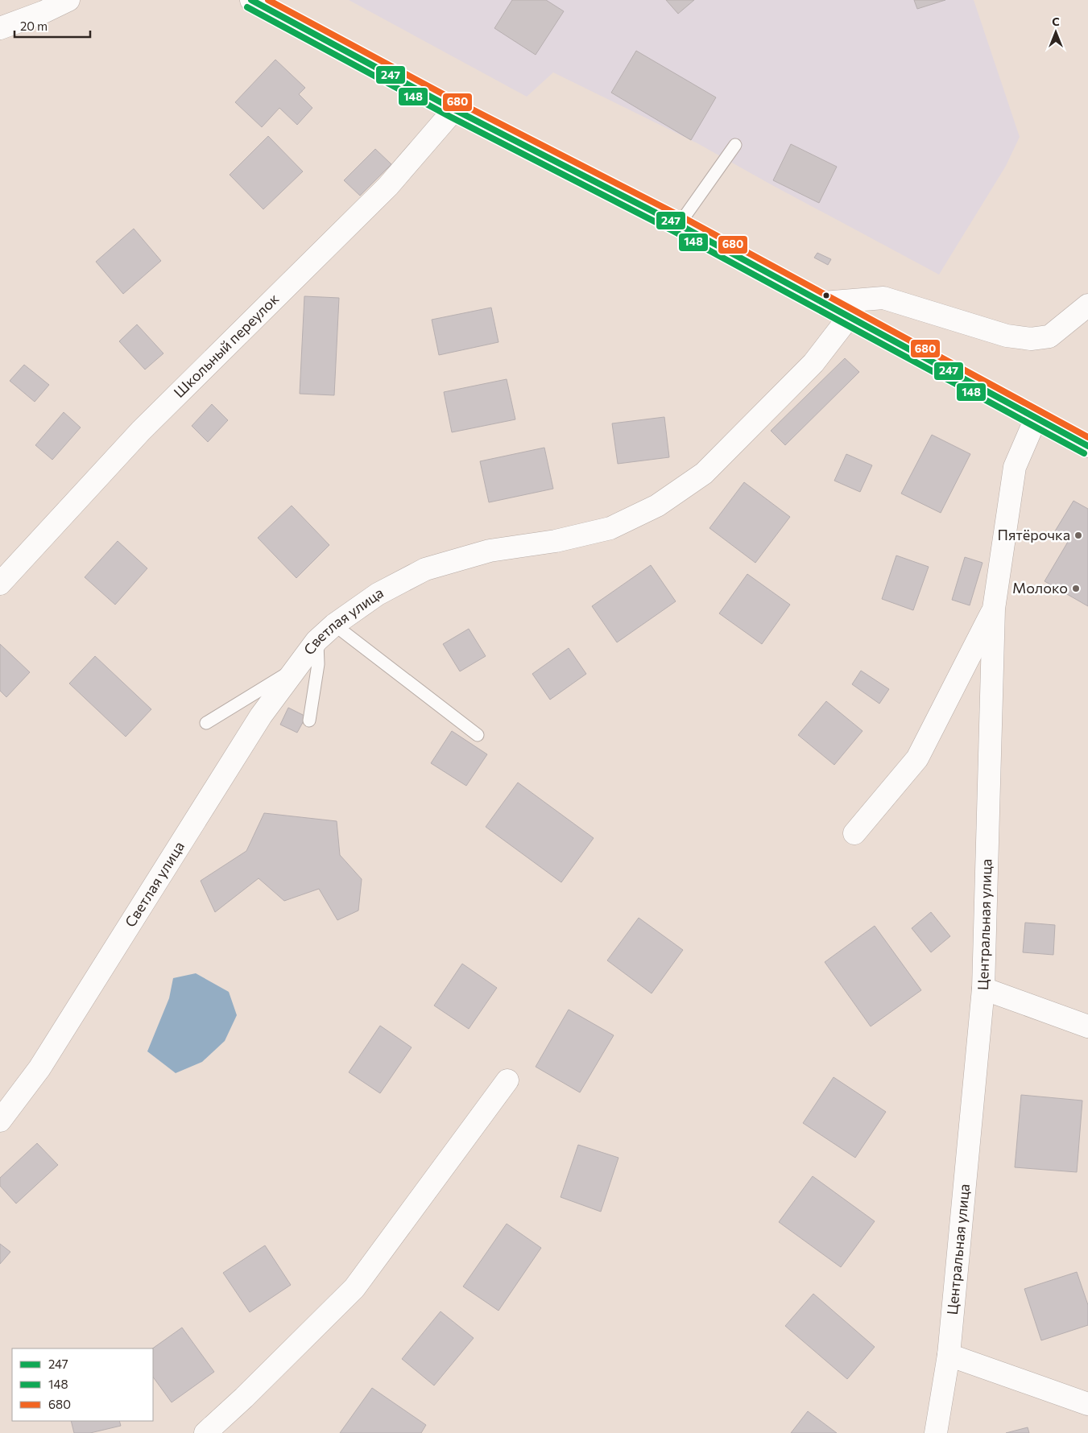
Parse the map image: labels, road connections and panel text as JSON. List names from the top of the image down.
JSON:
{
  "streets": {
    "street": ["Школьный переулок", "Светлая улица", "Центральная улица"]
  },
  "places": ["Пятёрочка", "Молоко"],
  "lines": ["transit line 247", "transit line 680", "transit line 148"],
  "legend": ["247", "148", "680"],
  "scale_bar": "20 m",
  "north": "top"
}
